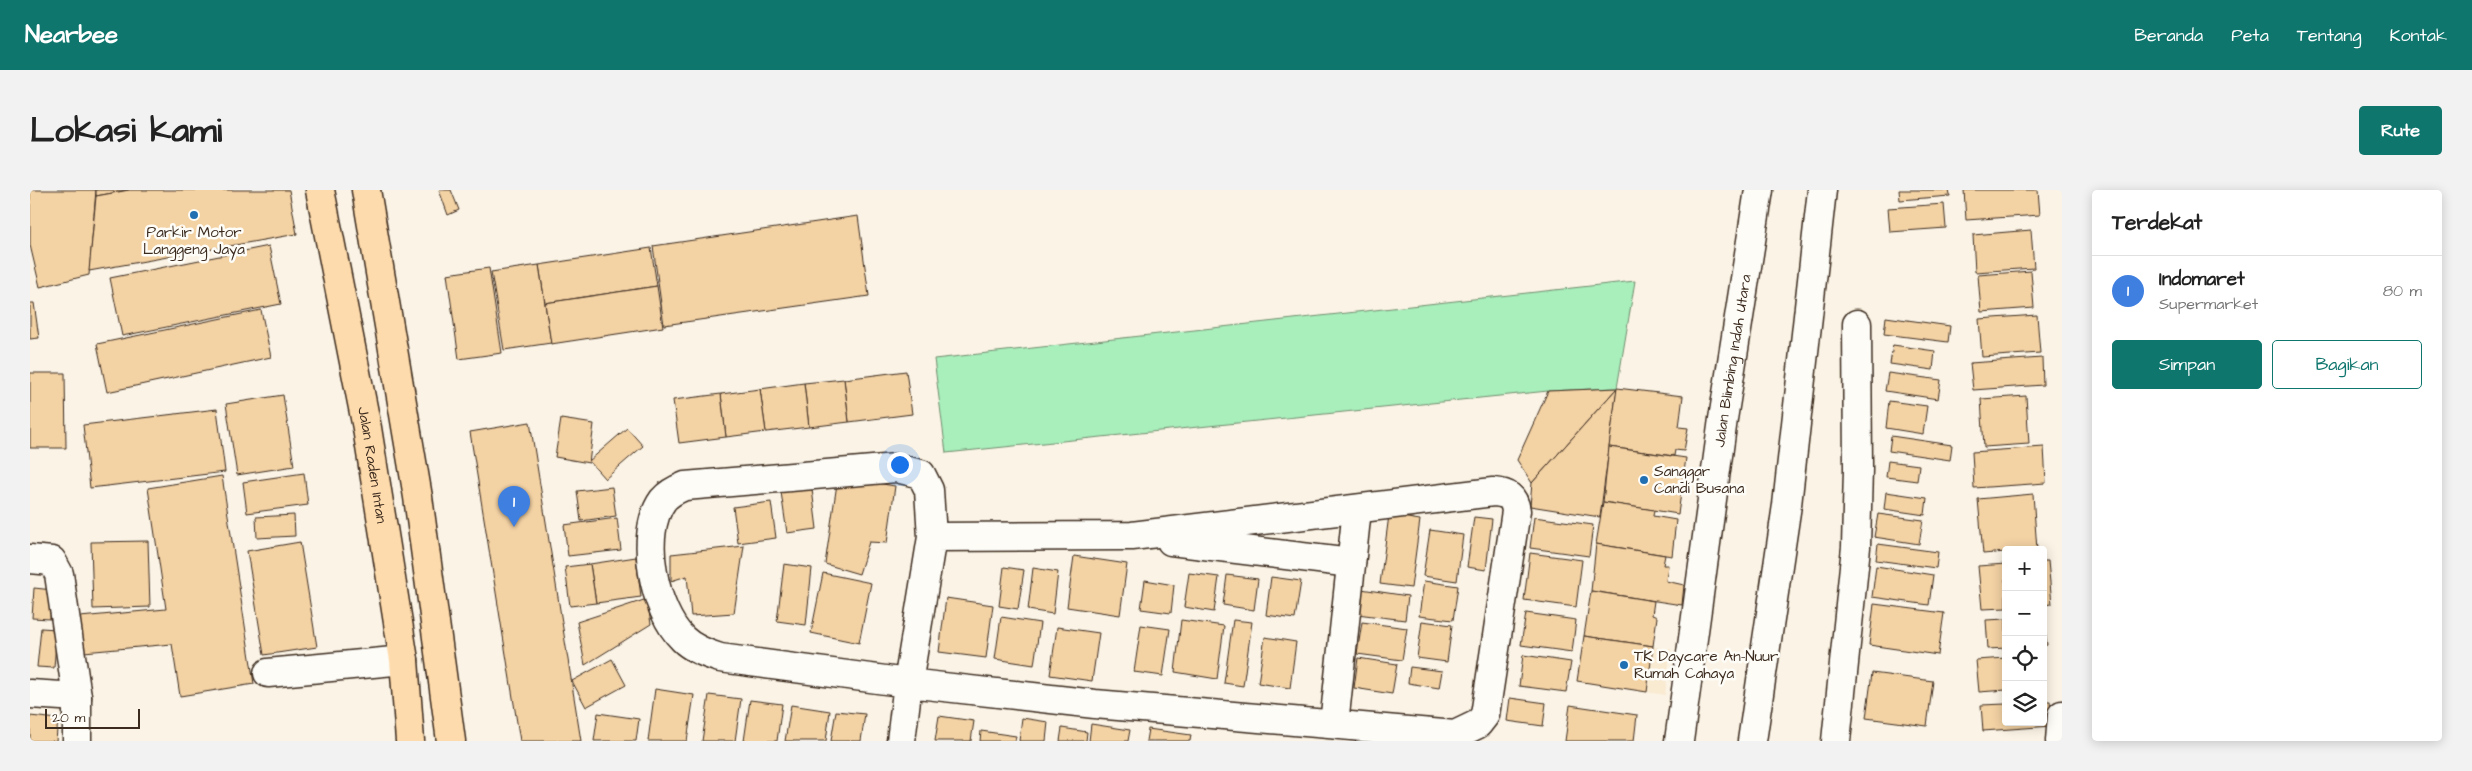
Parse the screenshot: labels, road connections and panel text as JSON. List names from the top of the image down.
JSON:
{
  "streets": {
    "highway": ["Jalan Raden Intan"],
    "street": ["Jalan Blimbing Indah Utara"]
  },
  "places": ["Parkir Motor Langgeng Jaya", "Sanggar Candi Busana", "TK Daycare An-Nuur Rumah Cahaya"],
  "scale_bar": "20 m",
  "page": {
    "header": "Nearbee",
    "nav": [
      "Beranda",
      "Peta",
      "Tentang",
      "Kontak"
    ],
    "title": "Lokasi kami",
    "buttons": [
      "Rute",
      ["Simpan", "Bagikan"]
    ],
    "heading": "Terdekat",
    "list": [
      {
        "mark": "1",
        "name": "Indomaret",
        "note": "Supermarket",
        "value": "80 m"
      }
    ],
    "pins": "1",
    "map_buttons": ["+", "−"],
    "scale": "20 m"
  }
}
